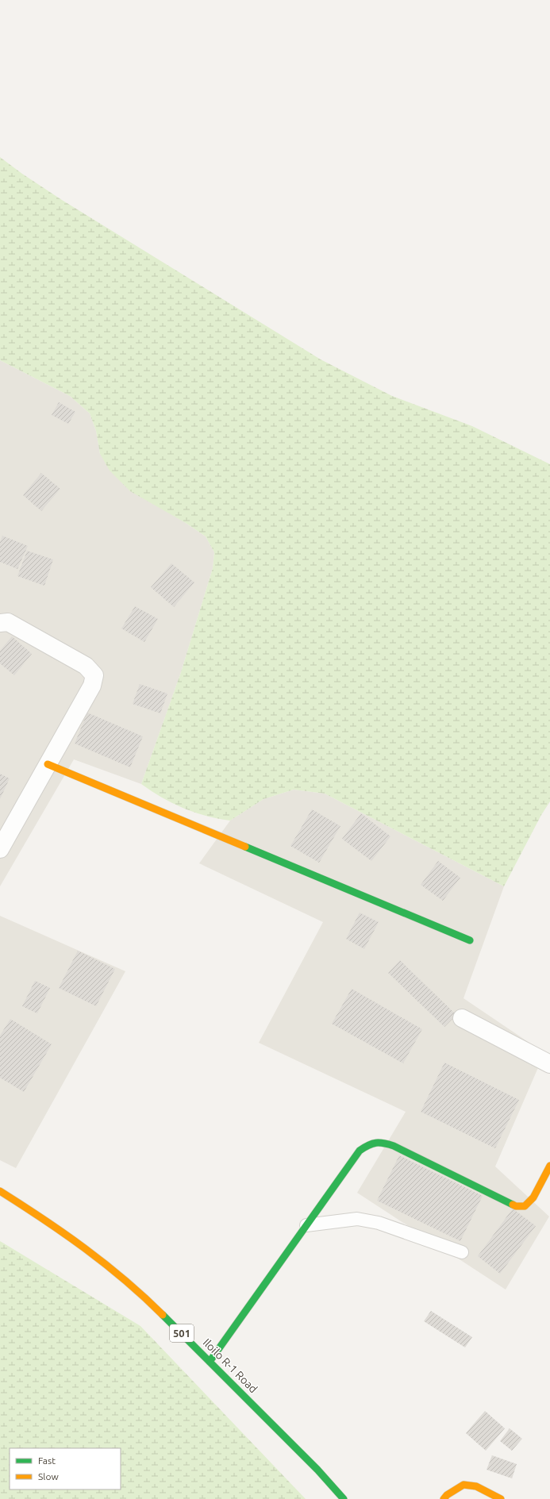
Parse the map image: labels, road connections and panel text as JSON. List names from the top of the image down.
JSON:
{
  "streets": {
    "street": ["501", "Iloilo R-1 Road"]
  },
  "legend": ["Fast", "Slow"]
}
